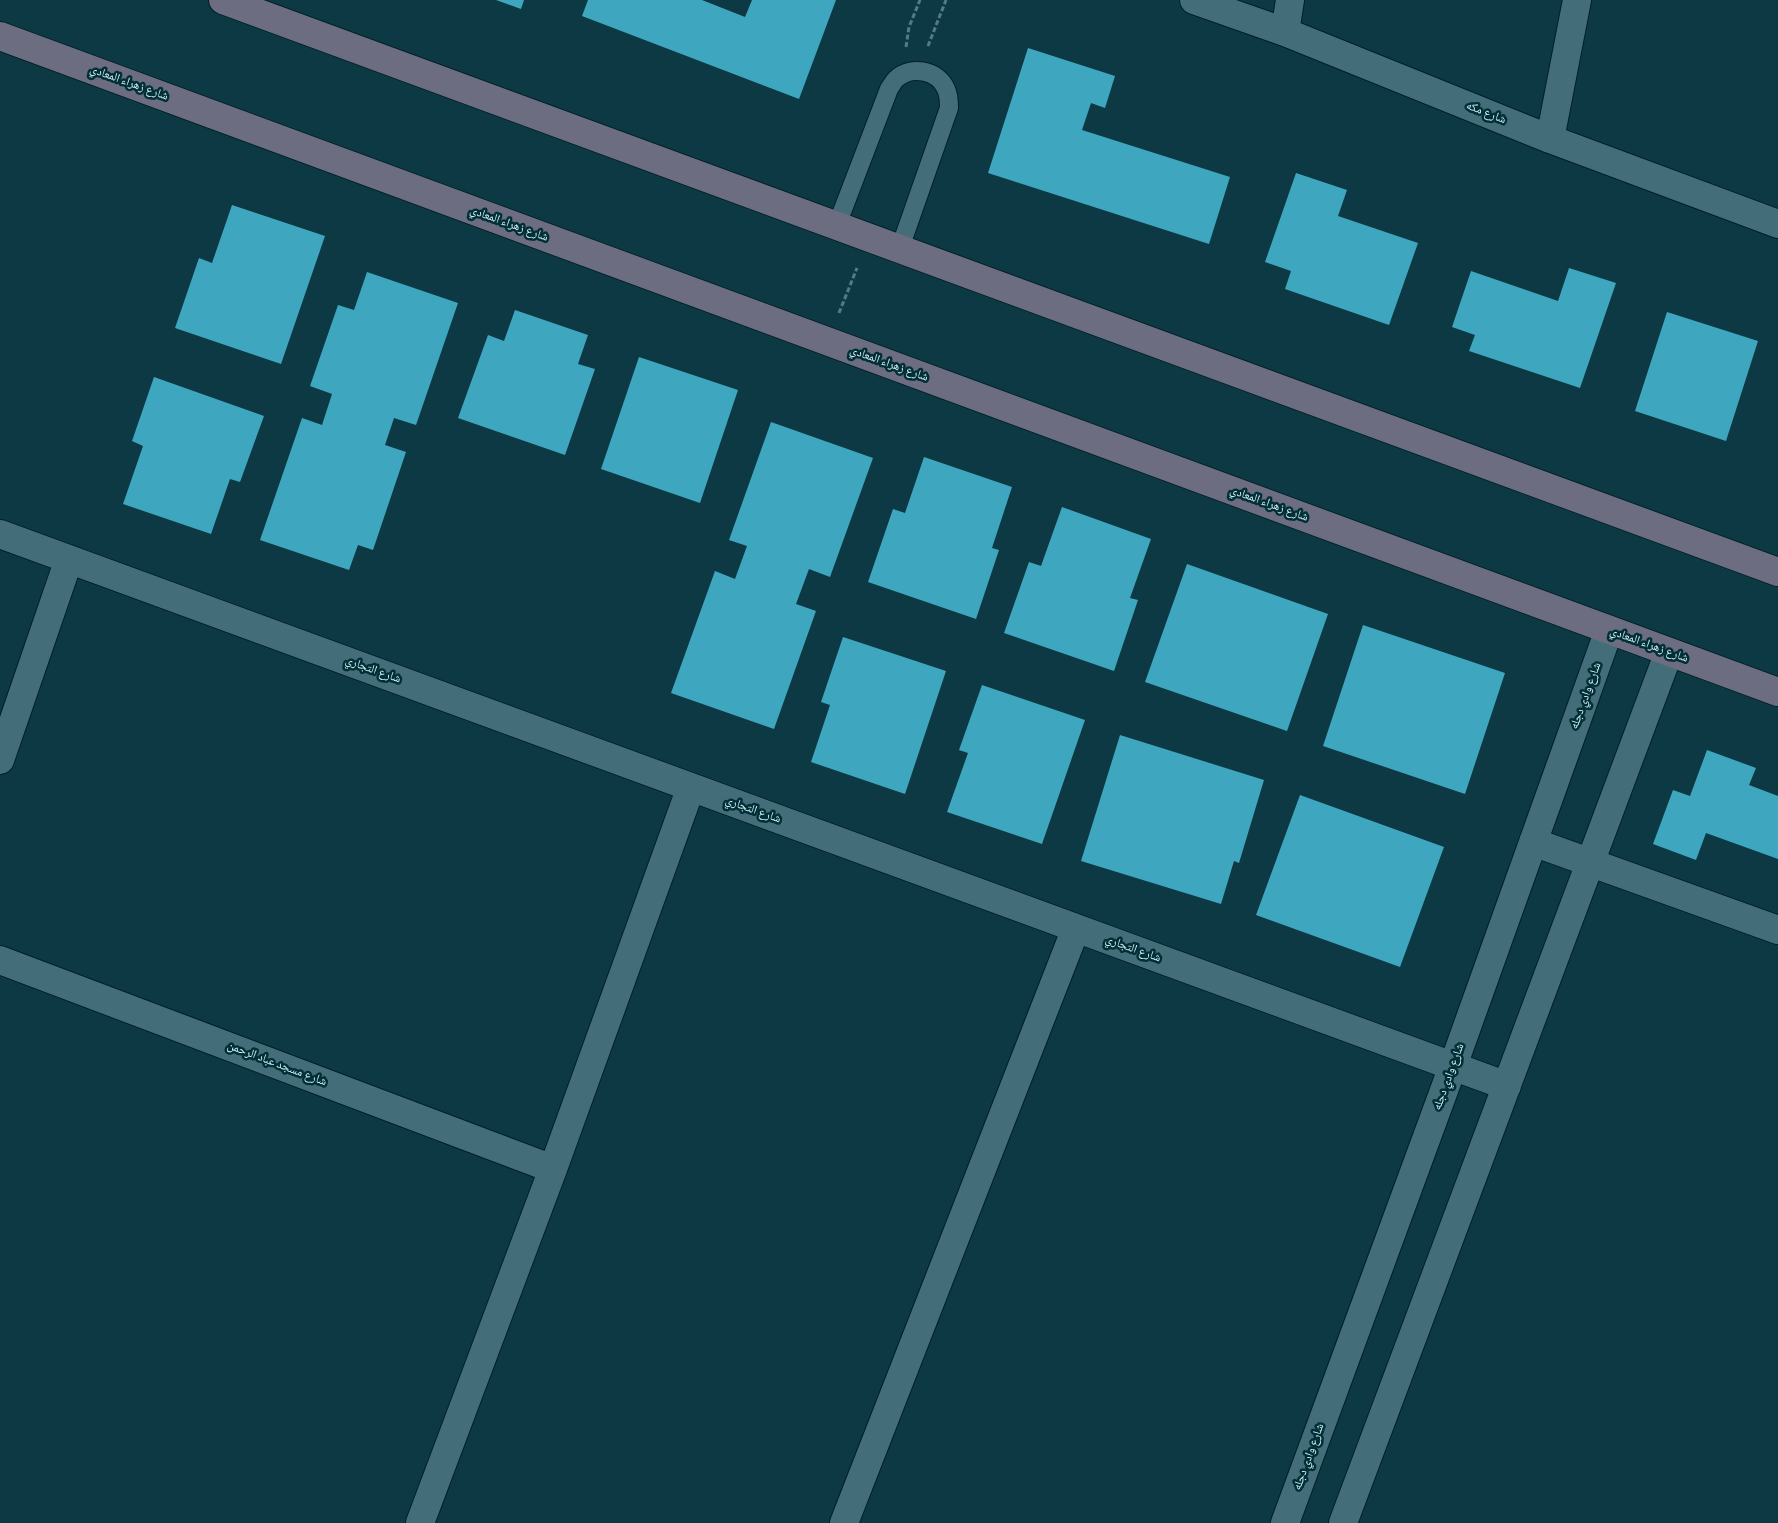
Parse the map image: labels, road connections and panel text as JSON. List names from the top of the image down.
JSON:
{
  "streets": {
    "main road": ["شارع زهراء المعادي"],
    "street": [
      "شارع مكه",
      "شارع التجاري",
      "شارع وادي دجله",
      "شارع مسجد عباد الرحمن"
    ]
  },
  "crossings": [
    ["شارع زهراء المعادي", "شارع وادي دجله"],
    ["شارع التجاري", "شارع وادي دجله"]
  ]
}
